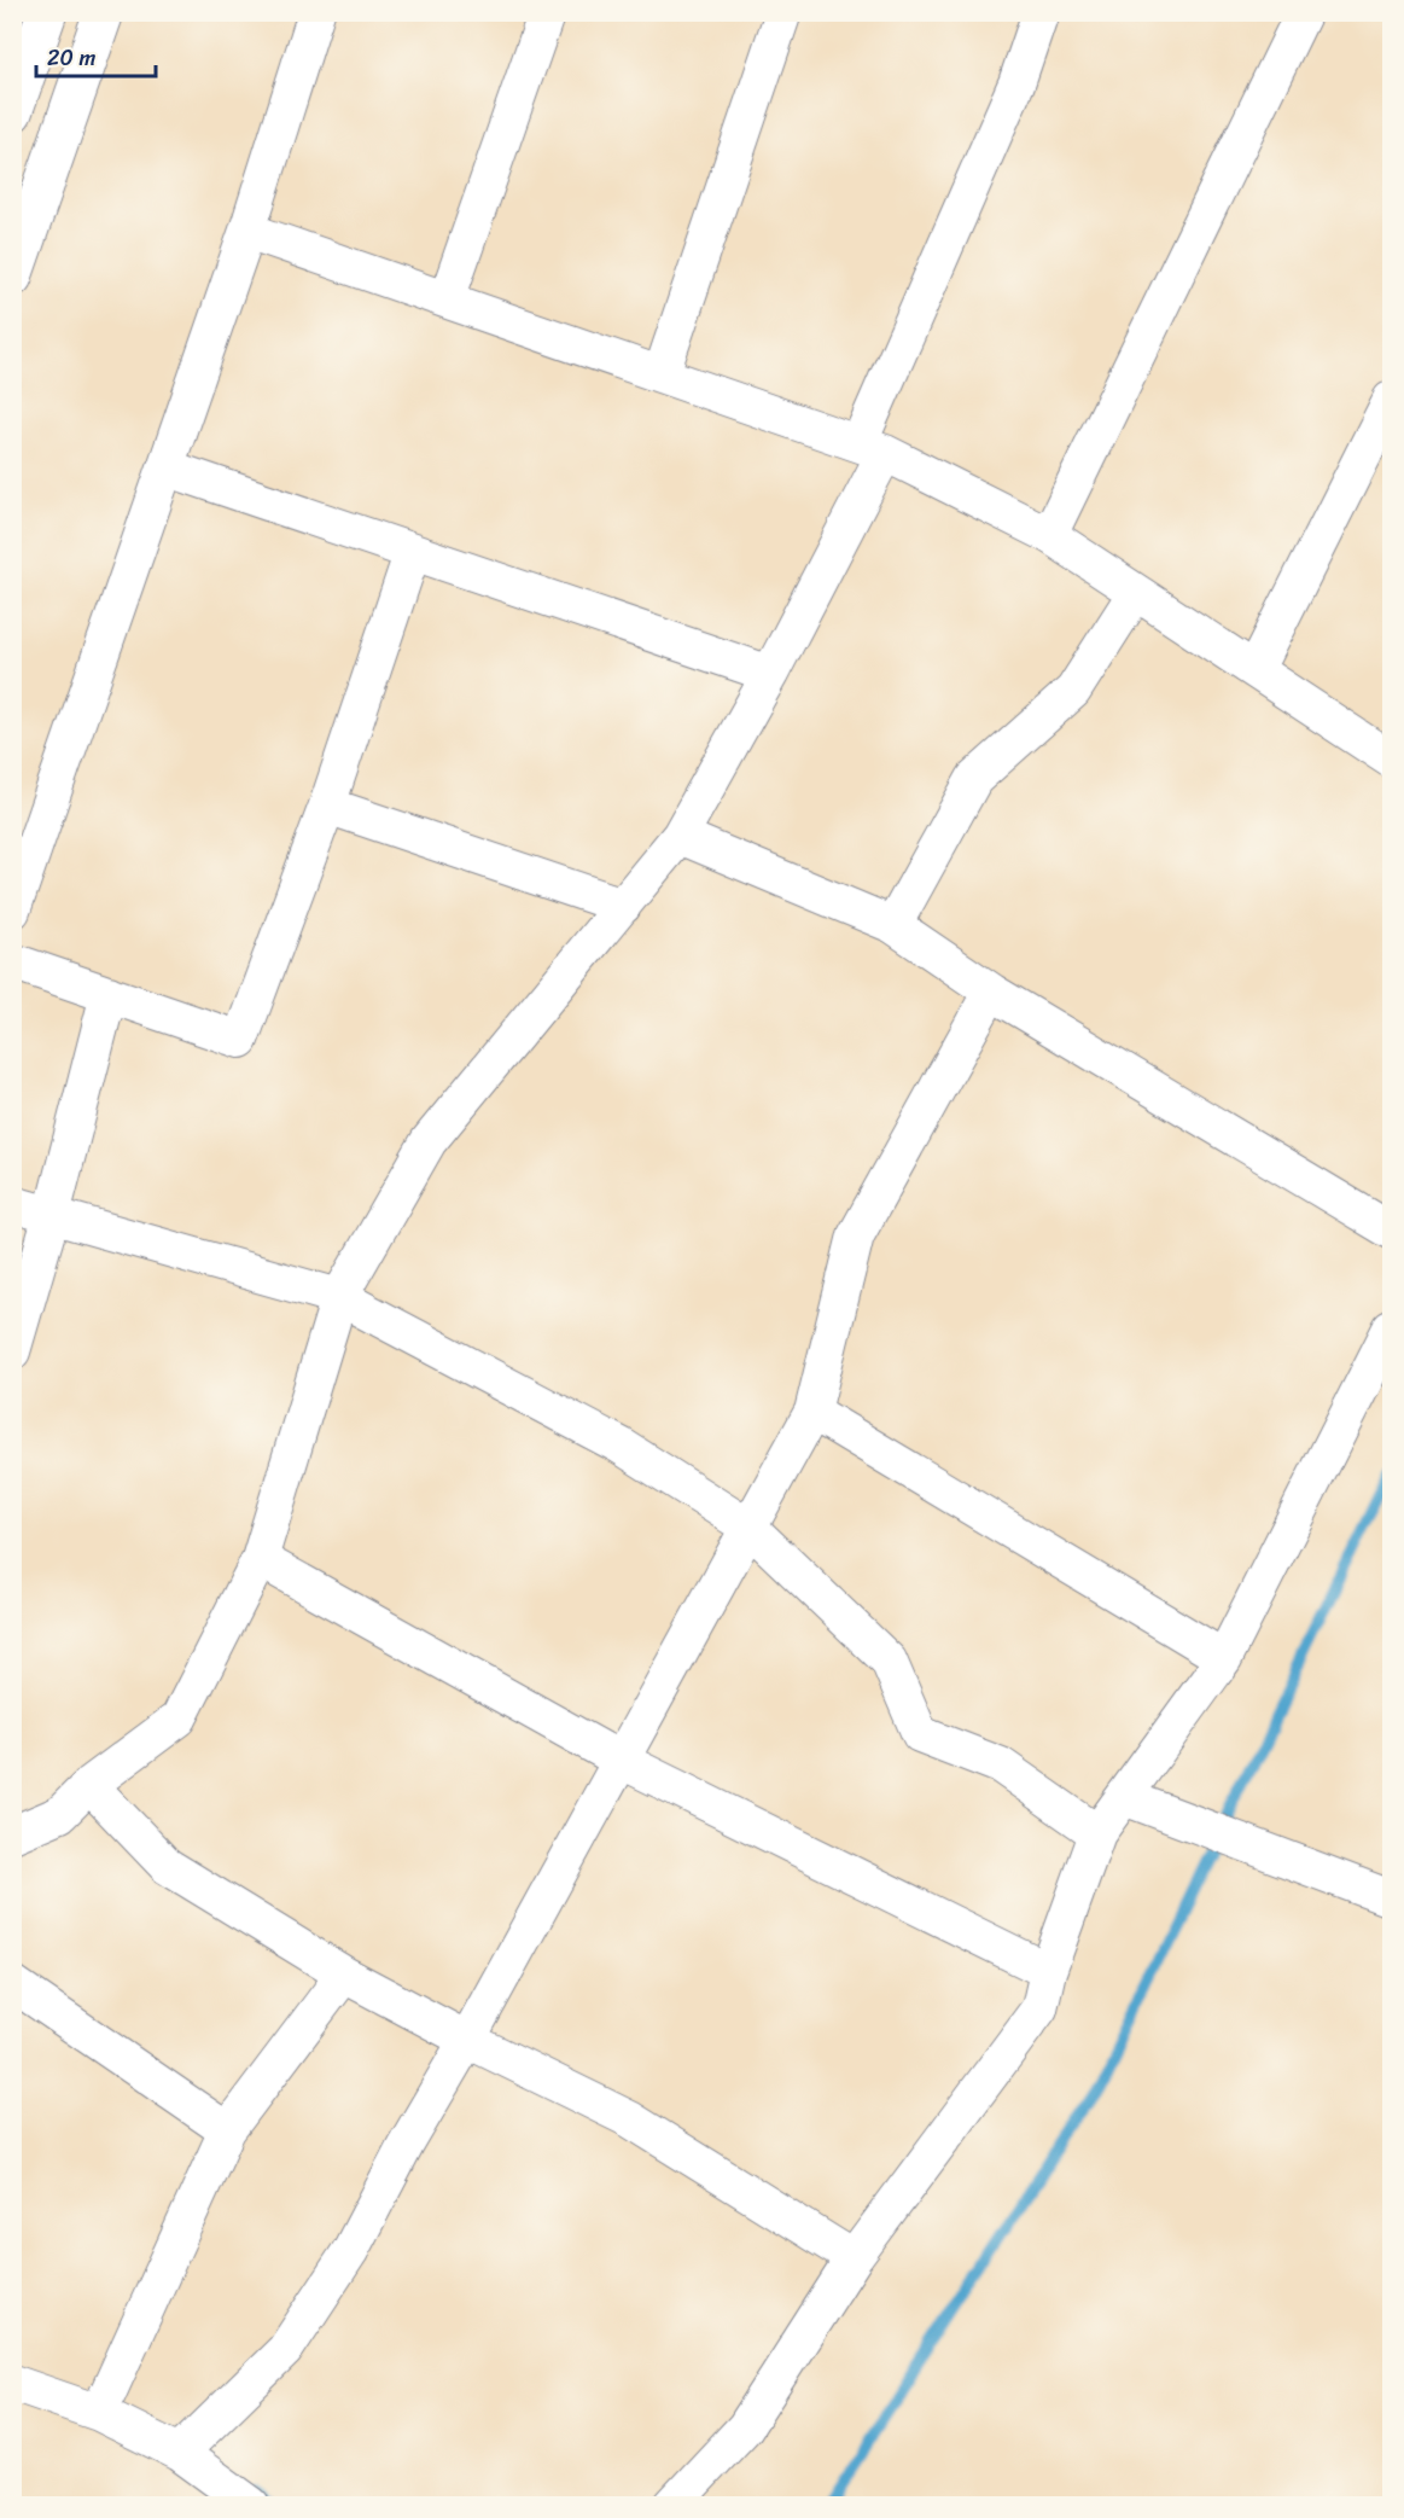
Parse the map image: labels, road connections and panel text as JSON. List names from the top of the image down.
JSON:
{
  "scale_bar": "20 m"
}
